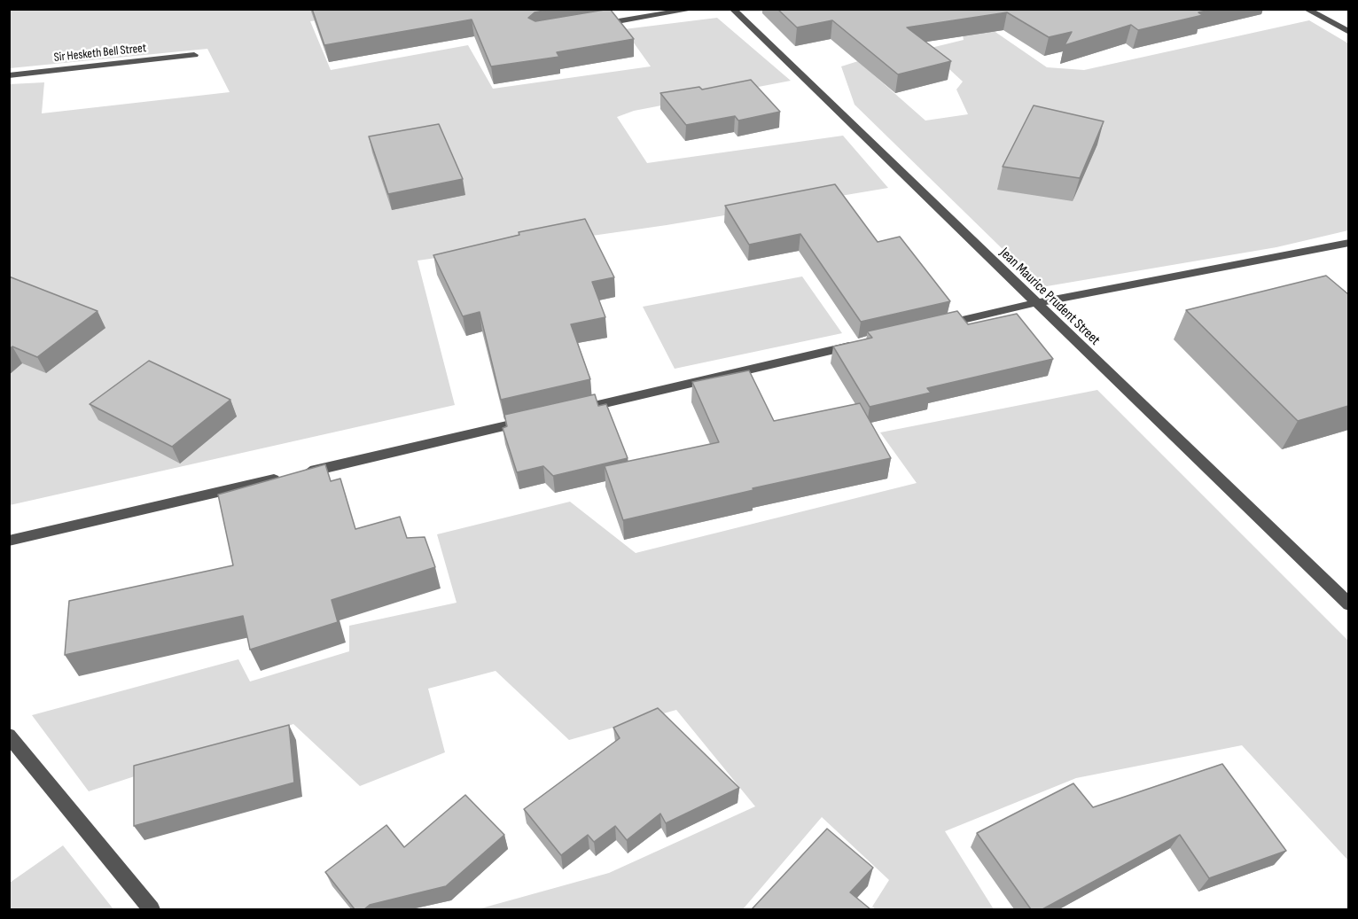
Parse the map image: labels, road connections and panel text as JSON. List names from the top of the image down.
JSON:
{
  "streets": {
    "street": ["Sir Hesketh Bell Street", "Jean Maurice Prudent Street"]
  }
}
